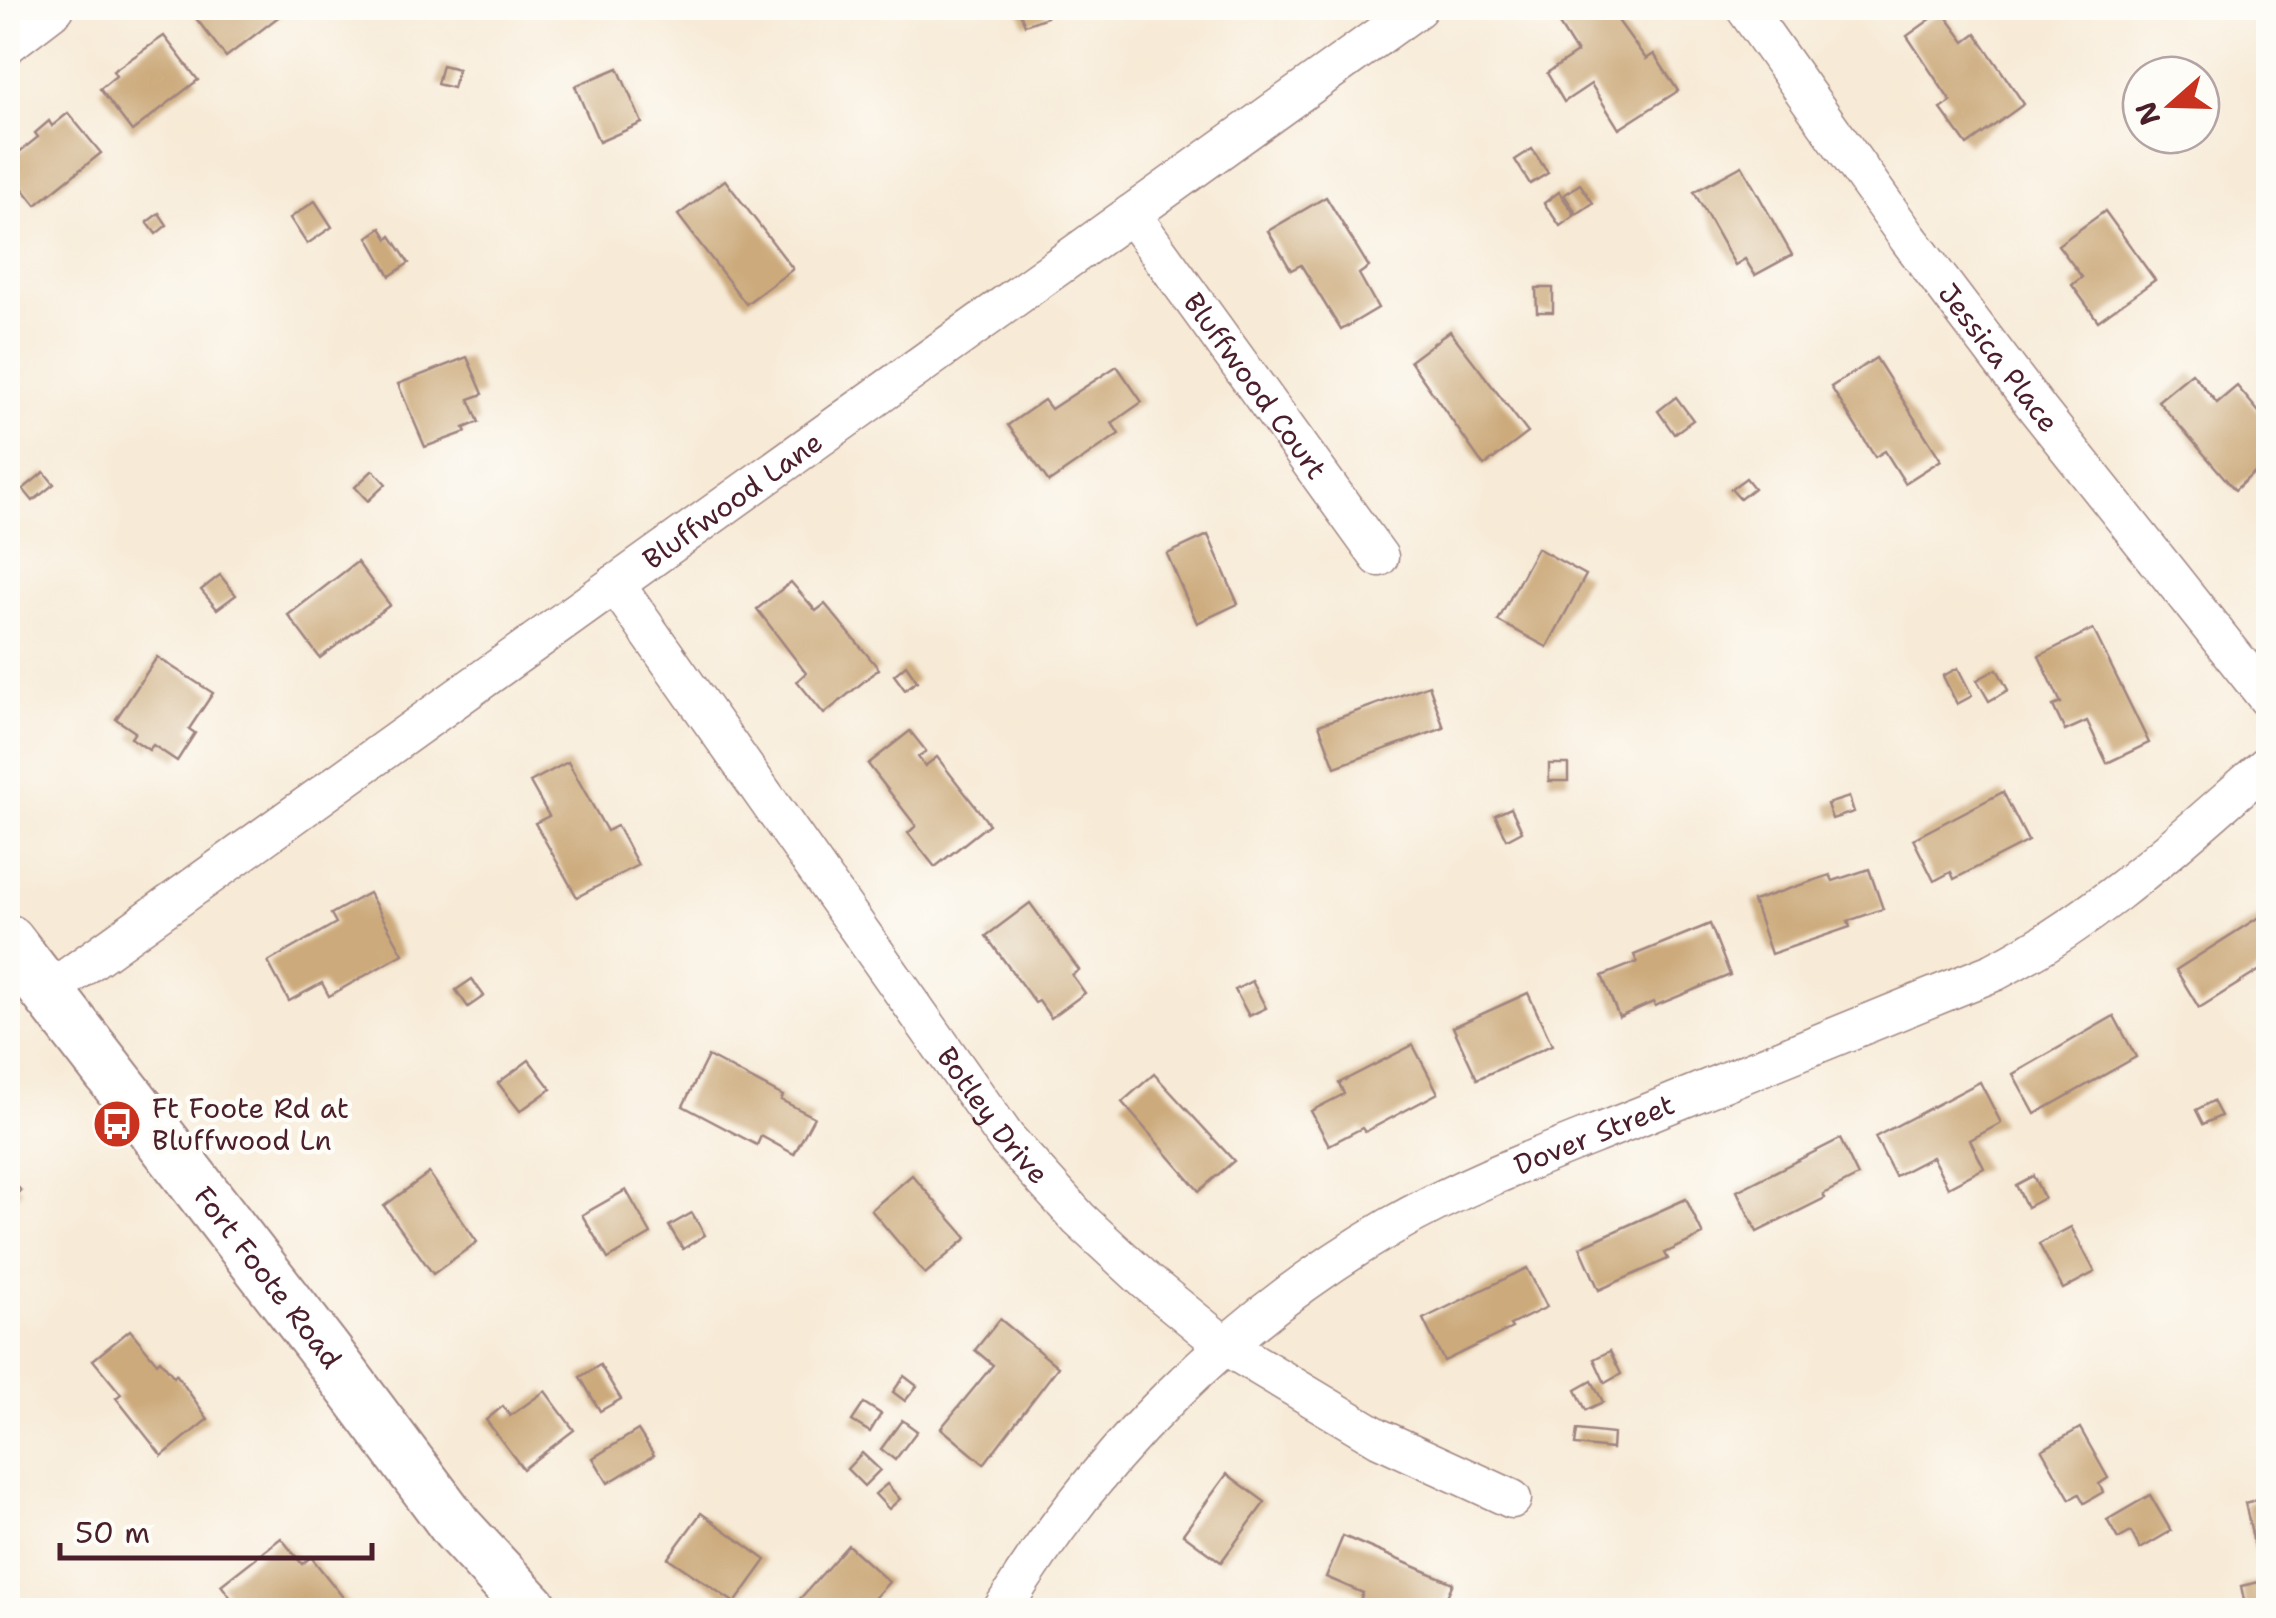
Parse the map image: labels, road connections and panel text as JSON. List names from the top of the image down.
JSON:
{
  "streets": {
    "street": [
      "Jessica Place",
      "Bluffwood Court",
      "Bluffwood Lane",
      "Botley Drive",
      "Dover Street",
      "Fort Foote Road"
    ]
  },
  "crossings": [
    ["Bluffwood Court", "Bluffwood Lane"],
    ["Bluffwood Lane", "Botley Drive"],
    ["Bluffwood Lane", "Fort Foote Road"],
    ["Botley Drive", "Dover Street"]
  ],
  "places": {
    "bus stop": ["Ft Foote Rd at Bluffwood Ln"]
  },
  "scale_bar": "50 m",
  "north": "left"
}
